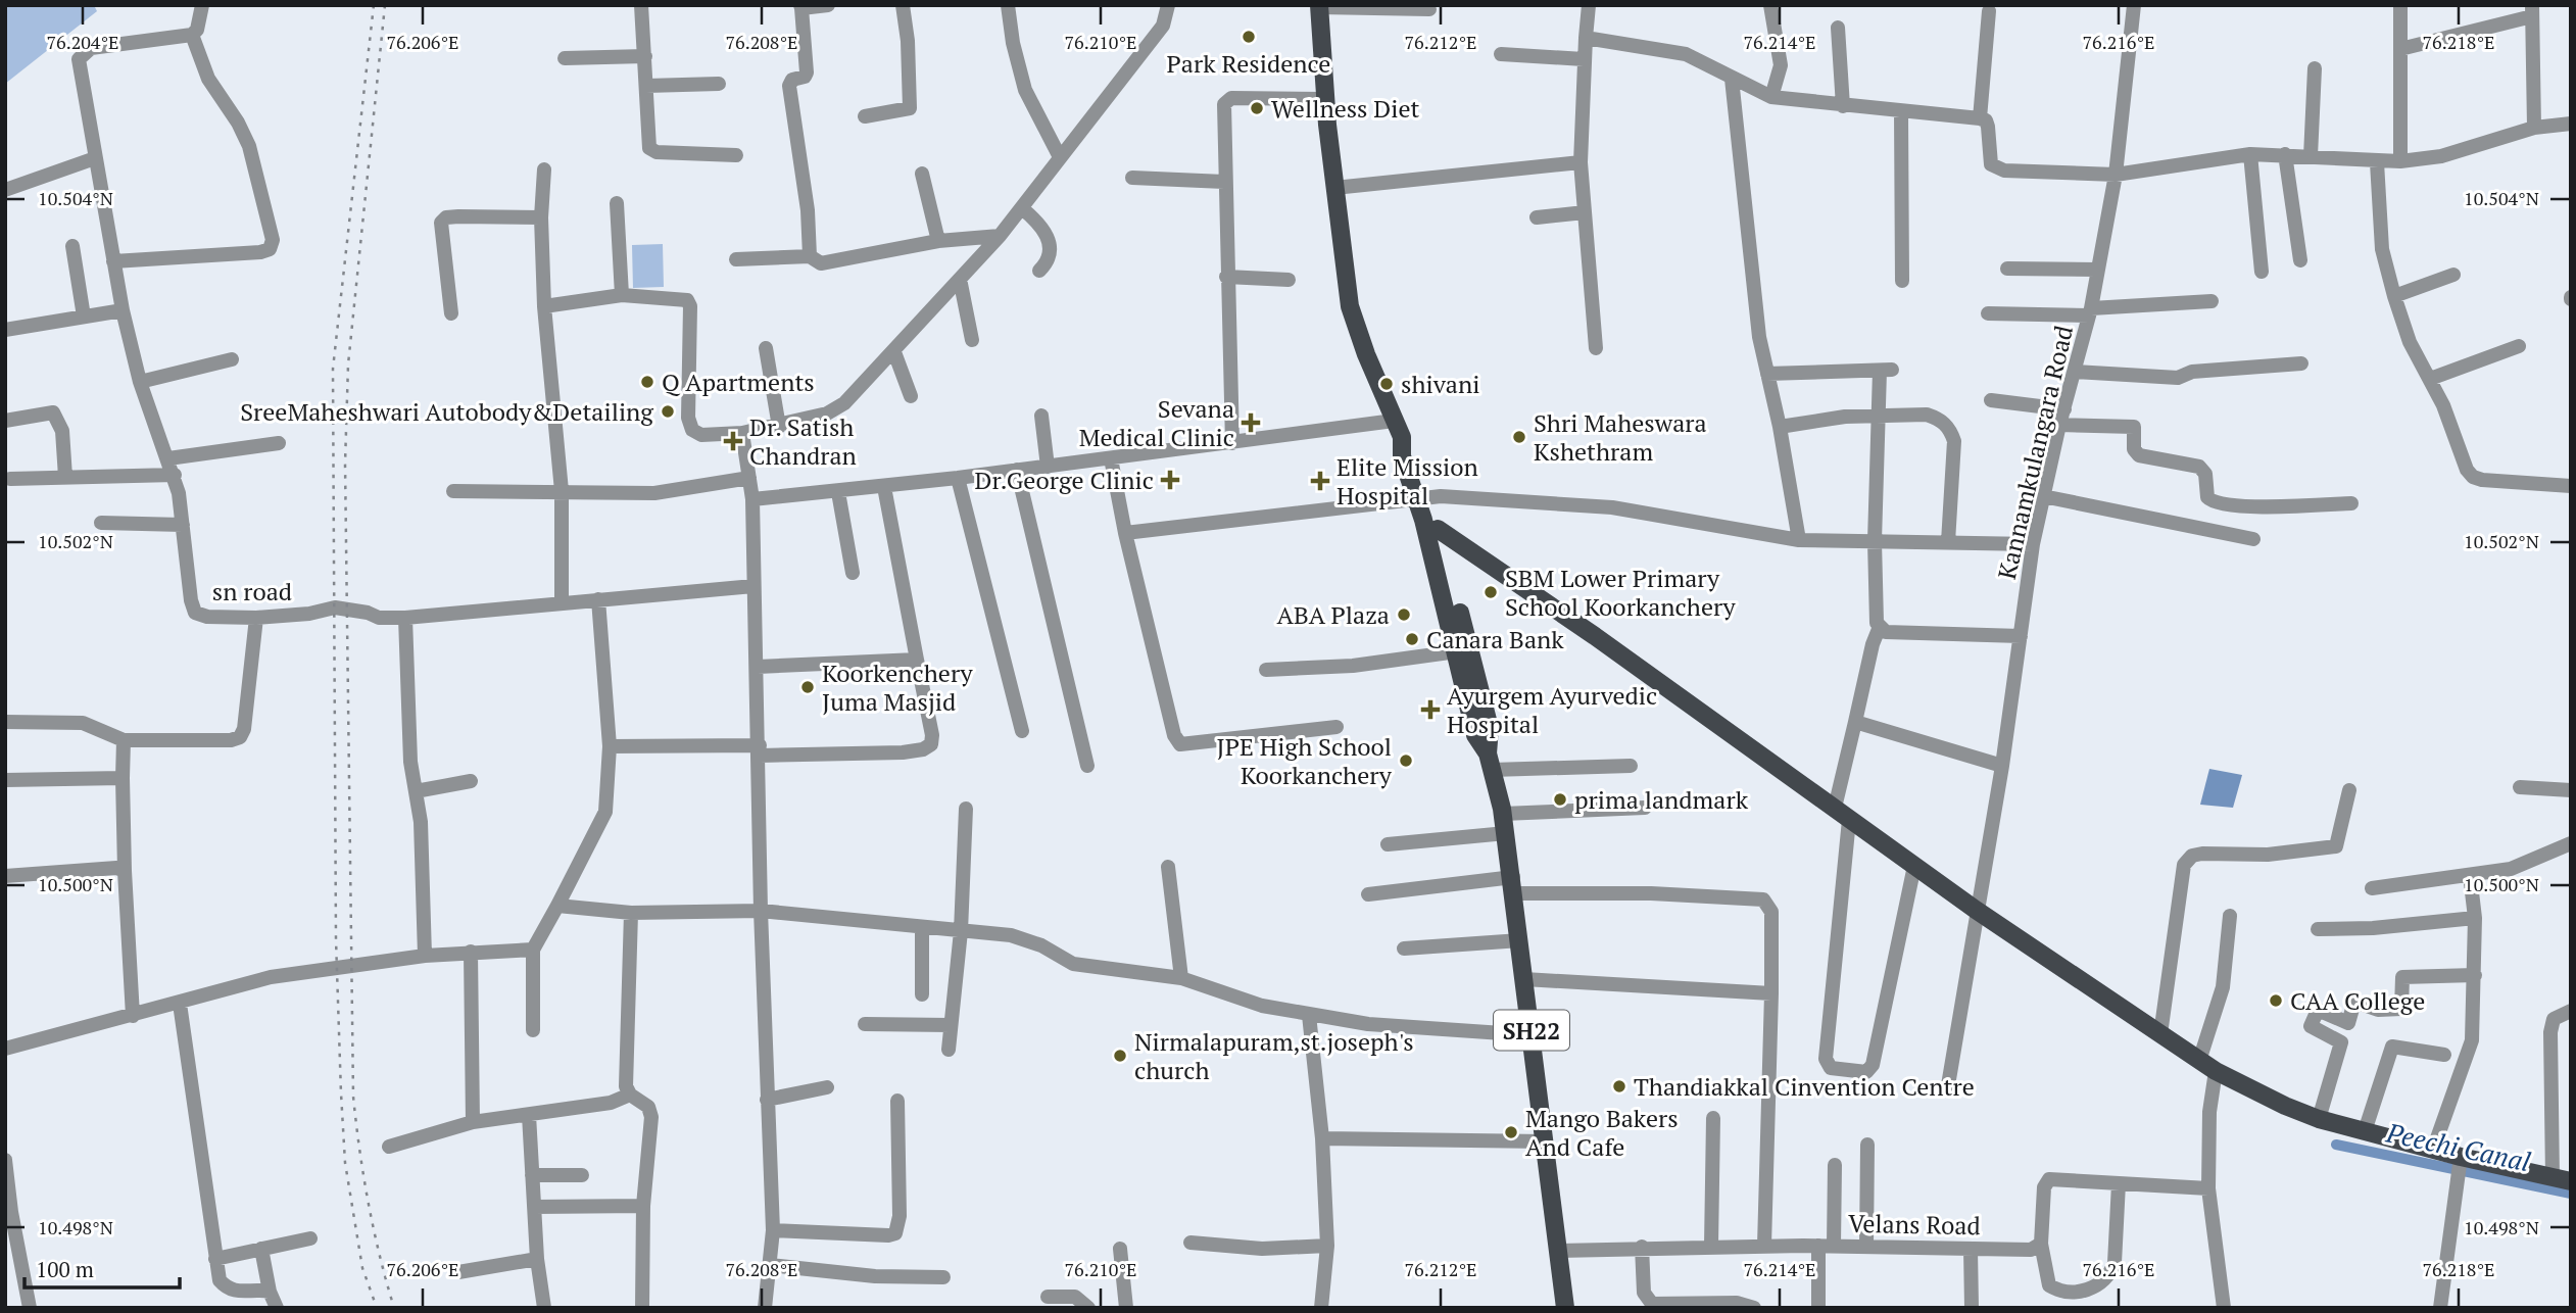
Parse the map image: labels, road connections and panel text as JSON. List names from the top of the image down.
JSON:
{
  "streets": {
    "main road": ["SH22"],
    "street": ["Kannamkulangara Road", "sn road", "Velans Road"]
  },
  "crossings": [
    ["SH22", "Velans Road"]
  ],
  "water": ["Peechi Canal"],
  "places": {
    "other": [
      "Park Residence",
      "Wellness Diet",
      "Q Apartments",
      "shivani",
      "SreeMaheshwari Autobody&Detailing",
      "Shri Maheswara Kshethram",
      "SBM Lower Primary School Koorkanchery",
      "ABA Plaza",
      "Canara Bank",
      "Koorkenchery Juma Masjid",
      "JPE High School Koorkanchery",
      "prima landmark",
      "CAA College",
      "Nirmalapuram,st.joseph's church",
      "Thandiakkal Cinvention Centre",
      "Mango Bakers And Cafe"
    ],
    "health": [
      "Sevana Medical Clinic",
      "Dr. Satish Chandran",
      "Dr.George Clinic",
      "Elite Mission Hospital",
      "Ayurgem Ayurvedic Hospital"
    ]
  },
  "scale_bar": "100 m",
  "coordinates": [
    "76.204°E",
    "76.206°E",
    "76.208°E",
    "76.210°E",
    "76.212°E",
    "76.214°E",
    "76.216°E",
    "76.218°E",
    "10.504°N",
    "10.502°N",
    "10.500°N",
    "10.498°N"
  ]
}
